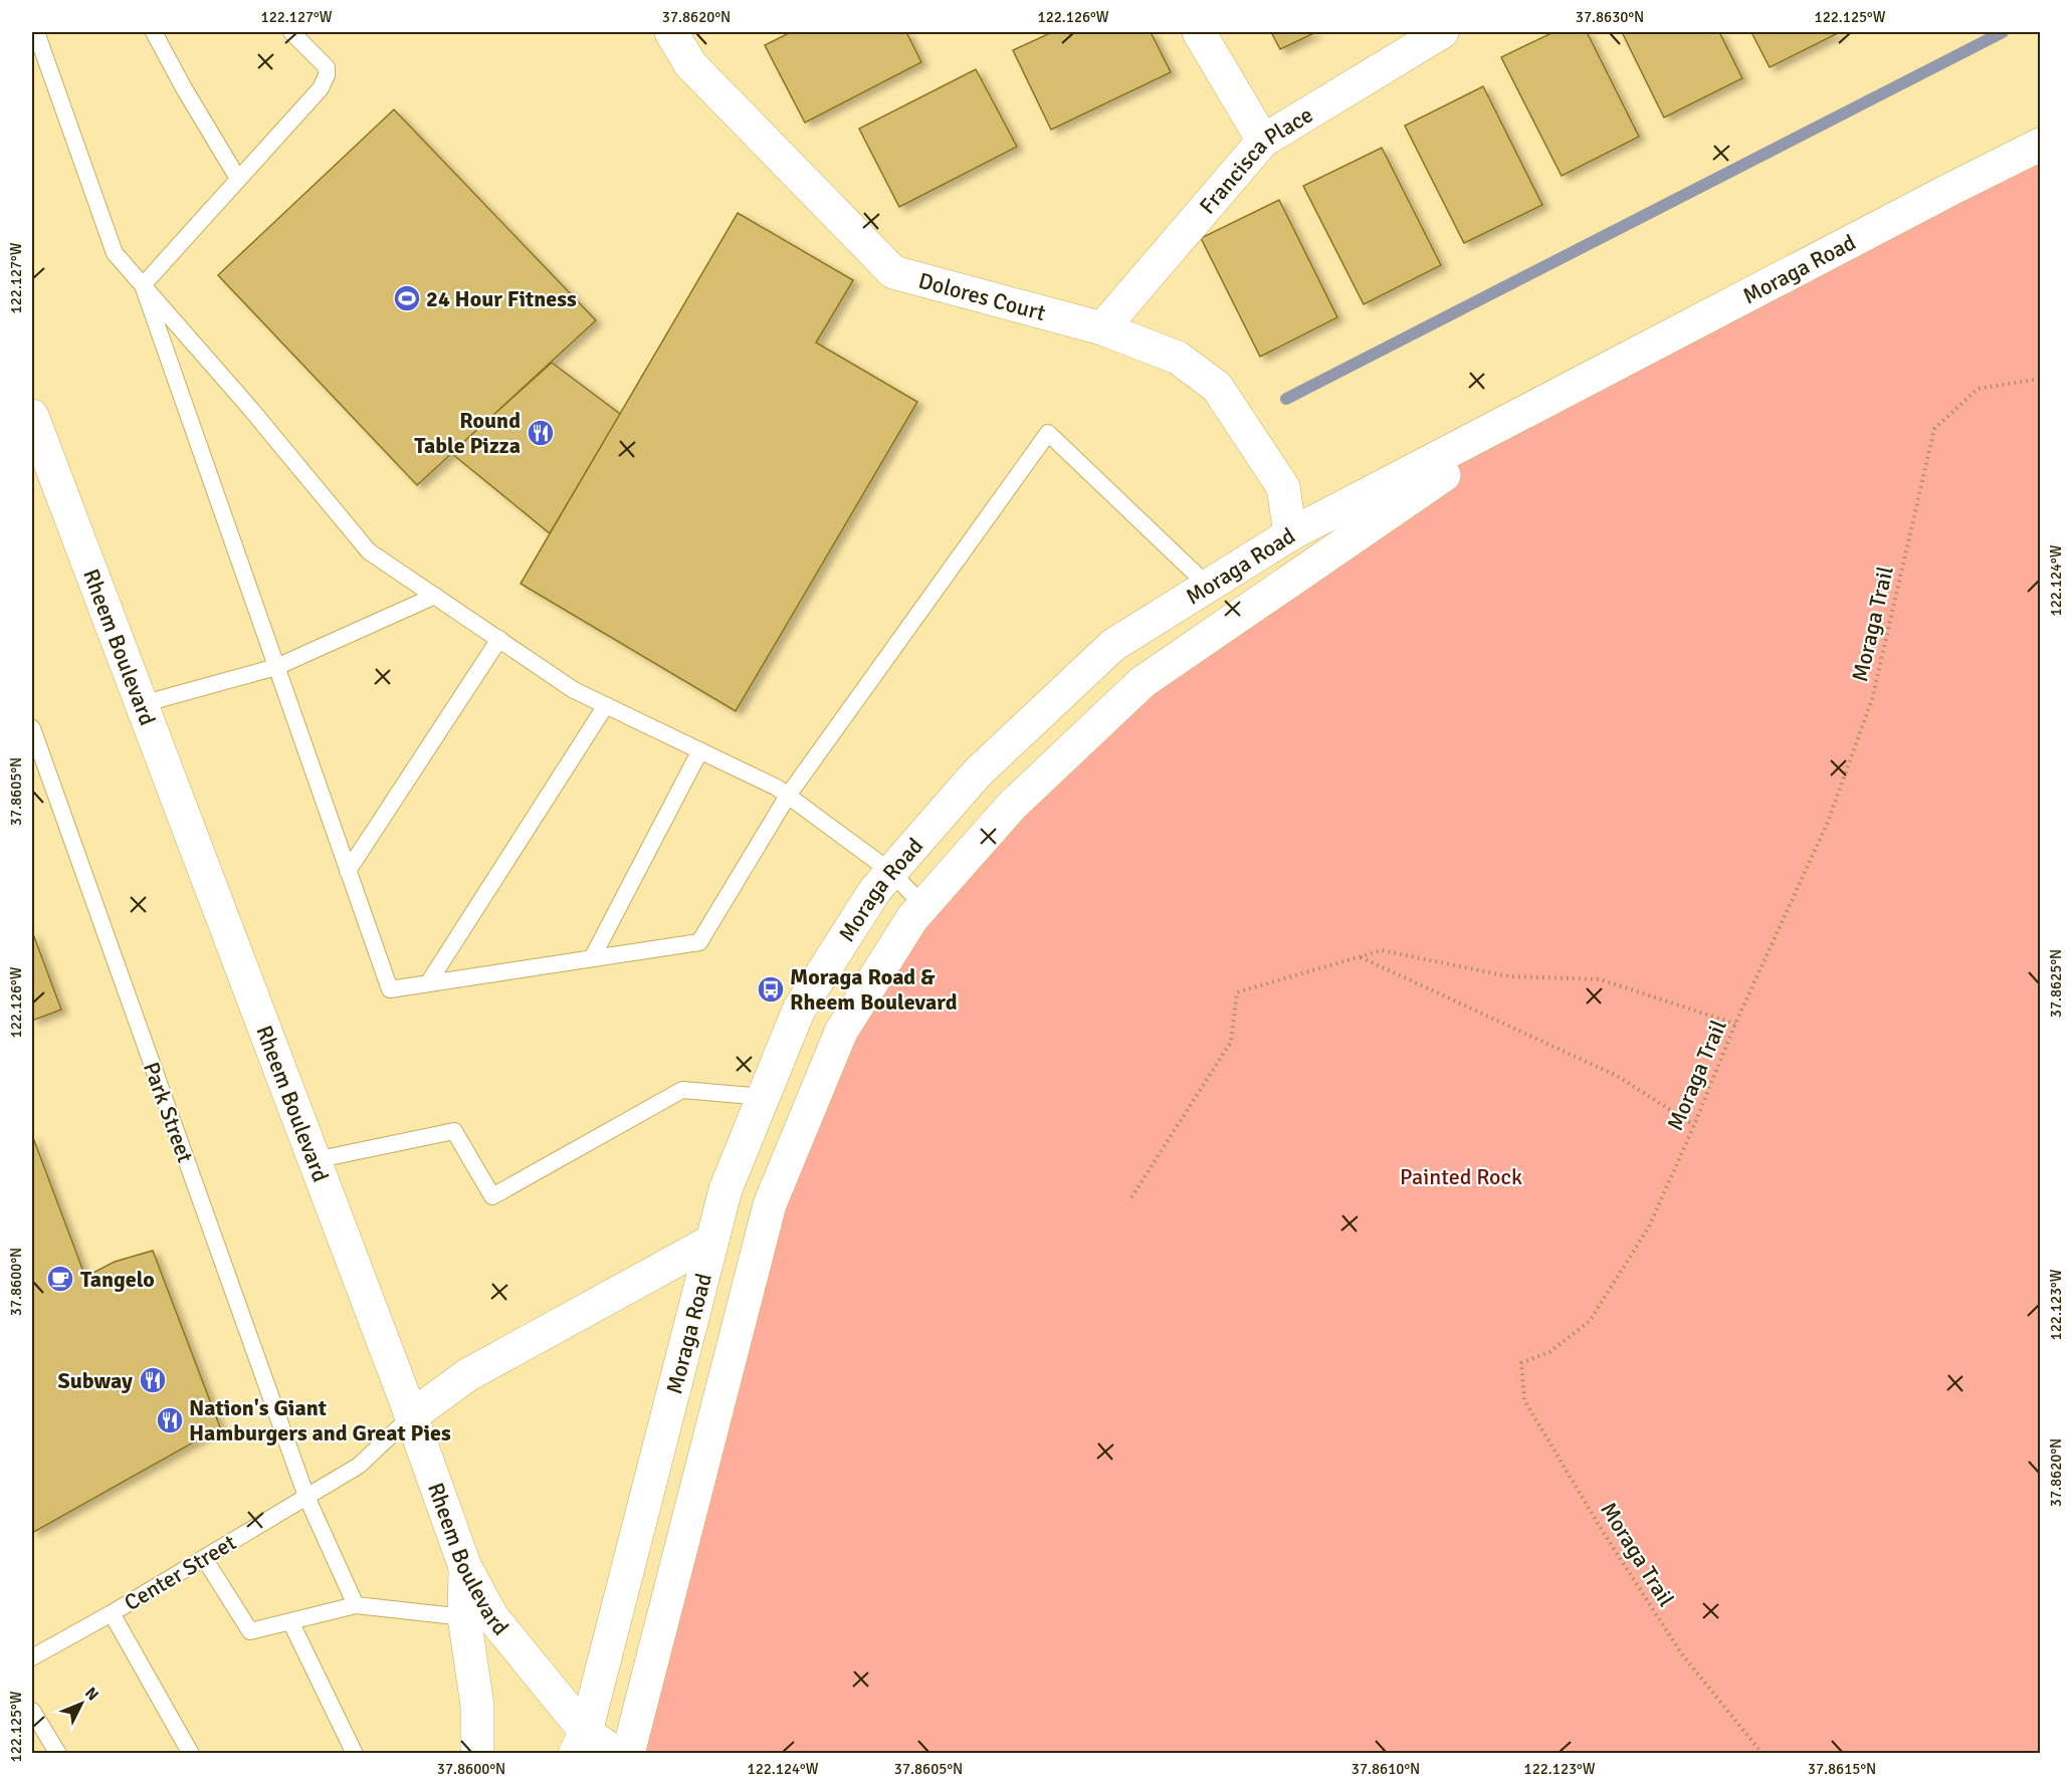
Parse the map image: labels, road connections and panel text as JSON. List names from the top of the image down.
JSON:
{
  "streets": {
    "main road": [
      "Francisca Place",
      "Moraga Road",
      "Dolores Court",
      "Rheem Boulevard"
    ],
    "lane": ["Park Street", "Center Street"],
    "path": ["Moraga Trail"]
  },
  "crossings": [
    ["Francisca Place", "Dolores Court"],
    ["Moraga Road", "Dolores Court"],
    ["Moraga Road", "Rheem Boulevard"],
    ["Rheem Boulevard", "Center Street"],
    ["Park Street", "Center Street"]
  ],
  "parks": ["Painted Rock"],
  "places": {
    "sports": ["24 Hour Fitness"],
    "restaurant": ["Round Table Pizza", "Subway", "Nation's Giant Hamburgers and Great Pies"],
    "bus stop": ["Moraga Road & Rheem Boulevard"],
    "cafe": ["Tangelo"]
  },
  "north": "top right",
  "coordinates": [
    "122.127°W",
    "37.8620°N",
    "122.126°W",
    "37.8630°N",
    "122.125°W",
    "122.124°W",
    "37.8605°N",
    "37.8625°N",
    "37.8600°N",
    "122.123°W",
    "37.8610°N",
    "37.8615°N"
  ]
}
